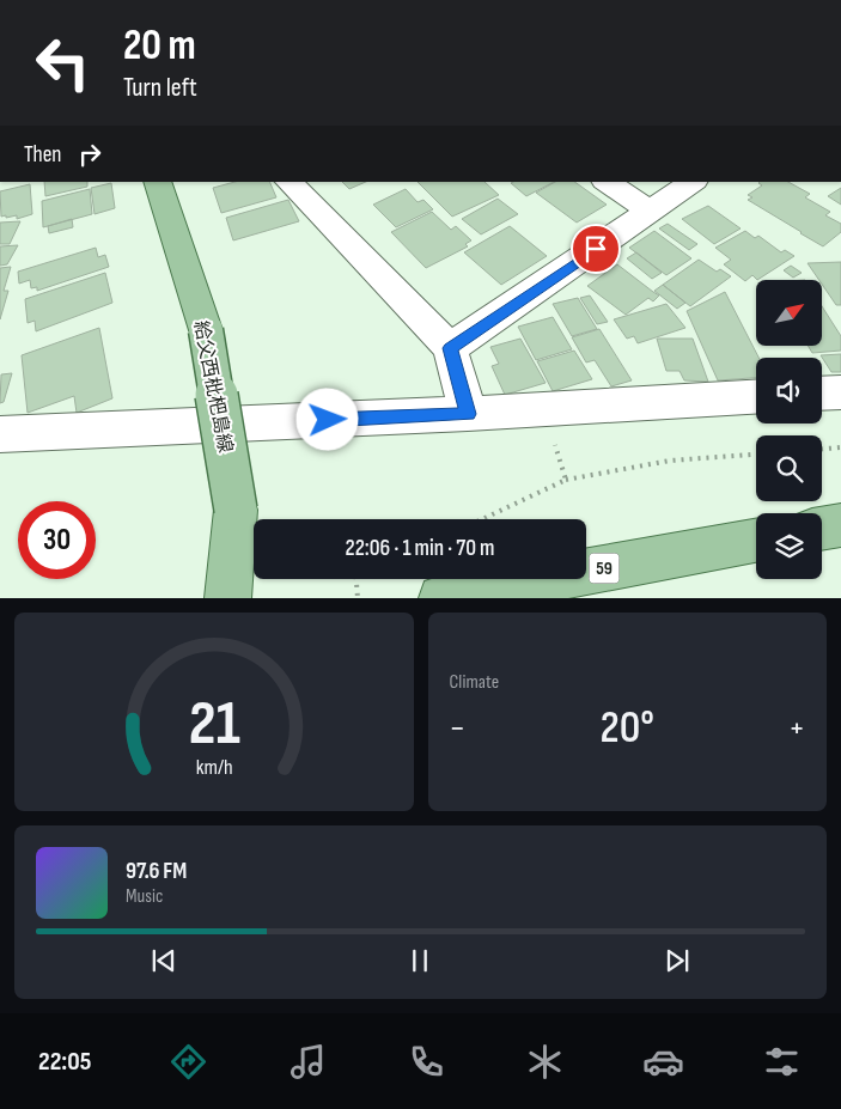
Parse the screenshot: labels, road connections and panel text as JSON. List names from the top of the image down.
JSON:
{
  "streets": {
    "main road": ["給父西枇杷島線", "59"]
  },
  "north": "top right",
  "page": {
    "turn": ["20 m", "Turn left"],
    "then": "Then",
    "limit": "30",
    "trip": "22:06 · 1 min · 70 m",
    "tile": "Climate",
    "heat": ["−", "20°", "+"],
    "song": ["97.6 FM", "Music"],
    "tabs": "22:05",
    "gauge": ["21", "km/h"]
  }
}
